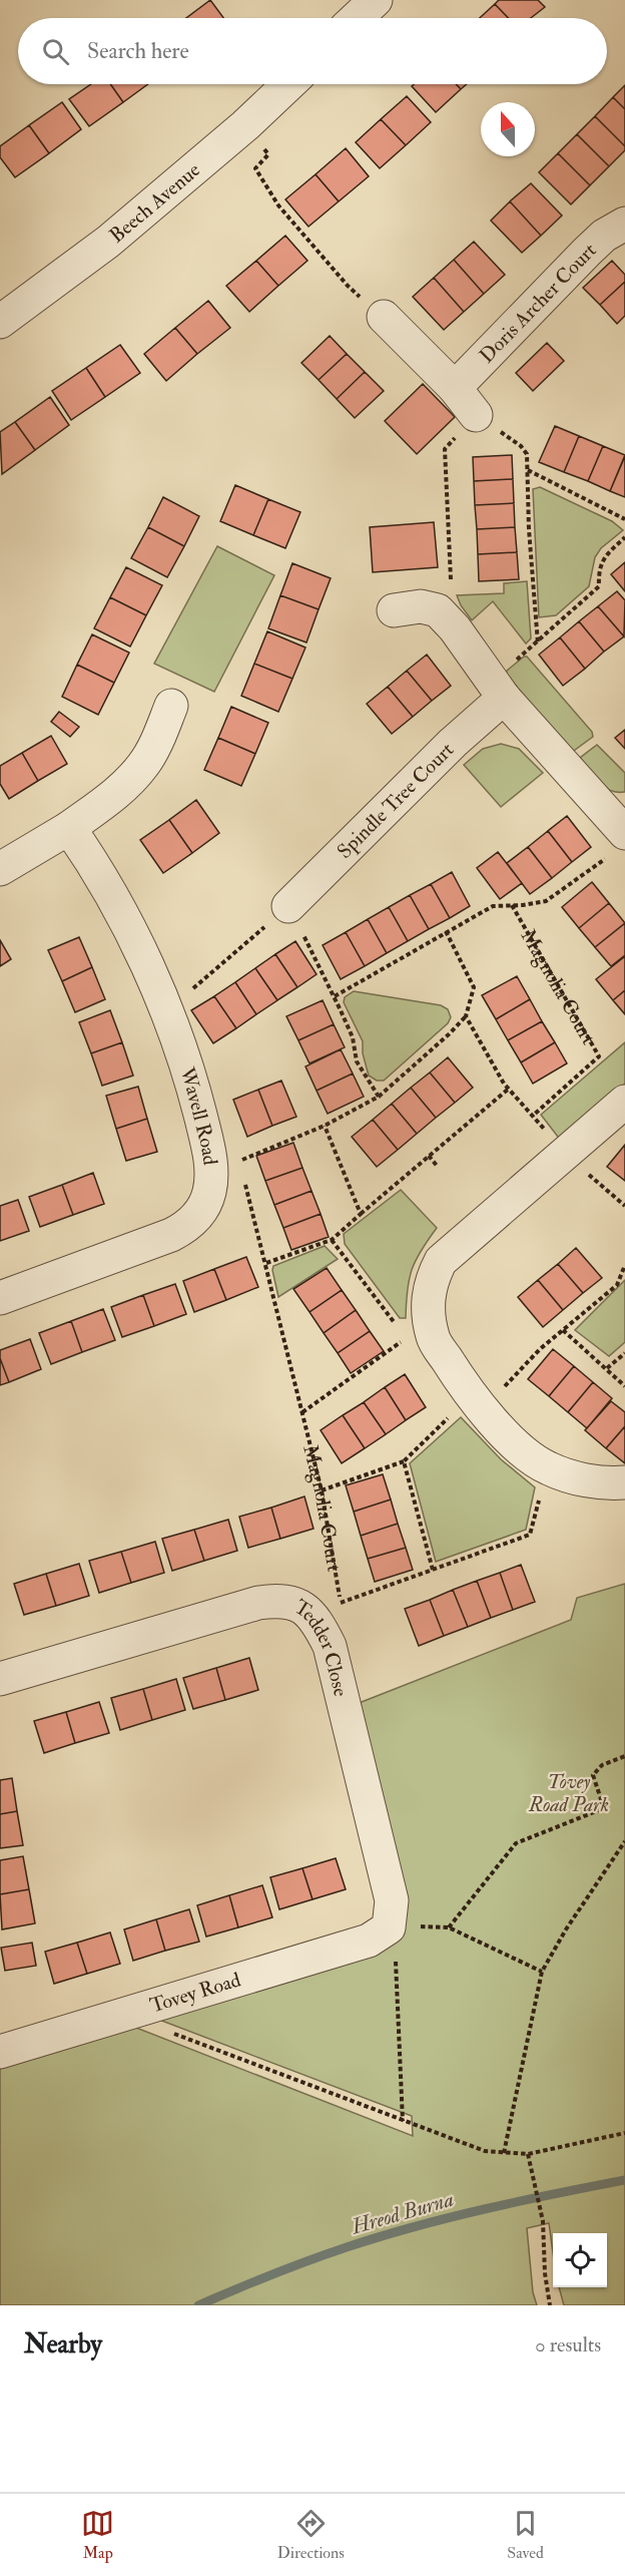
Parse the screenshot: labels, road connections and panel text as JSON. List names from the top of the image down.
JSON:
{
  "streets": {
    "street": [
      "Beech Avenue",
      "Doris Archer Court",
      "Spindle Tree Court",
      "Wavell Road",
      "Tedder Close",
      "Tovey Road"
    ],
    "path": ["Magnolia Court"]
  },
  "crossings": [
    ["Tedder Close", "Tovey Road"]
  ],
  "water": ["Hreod Burna"],
  "parks": ["Tovey Road Park"],
  "north": "top",
  "page": {
    "search": "Search here",
    "heading": ["Nearby", "0 results"],
    "nav": ["Map", "Directions", "Saved"]
  }
}
